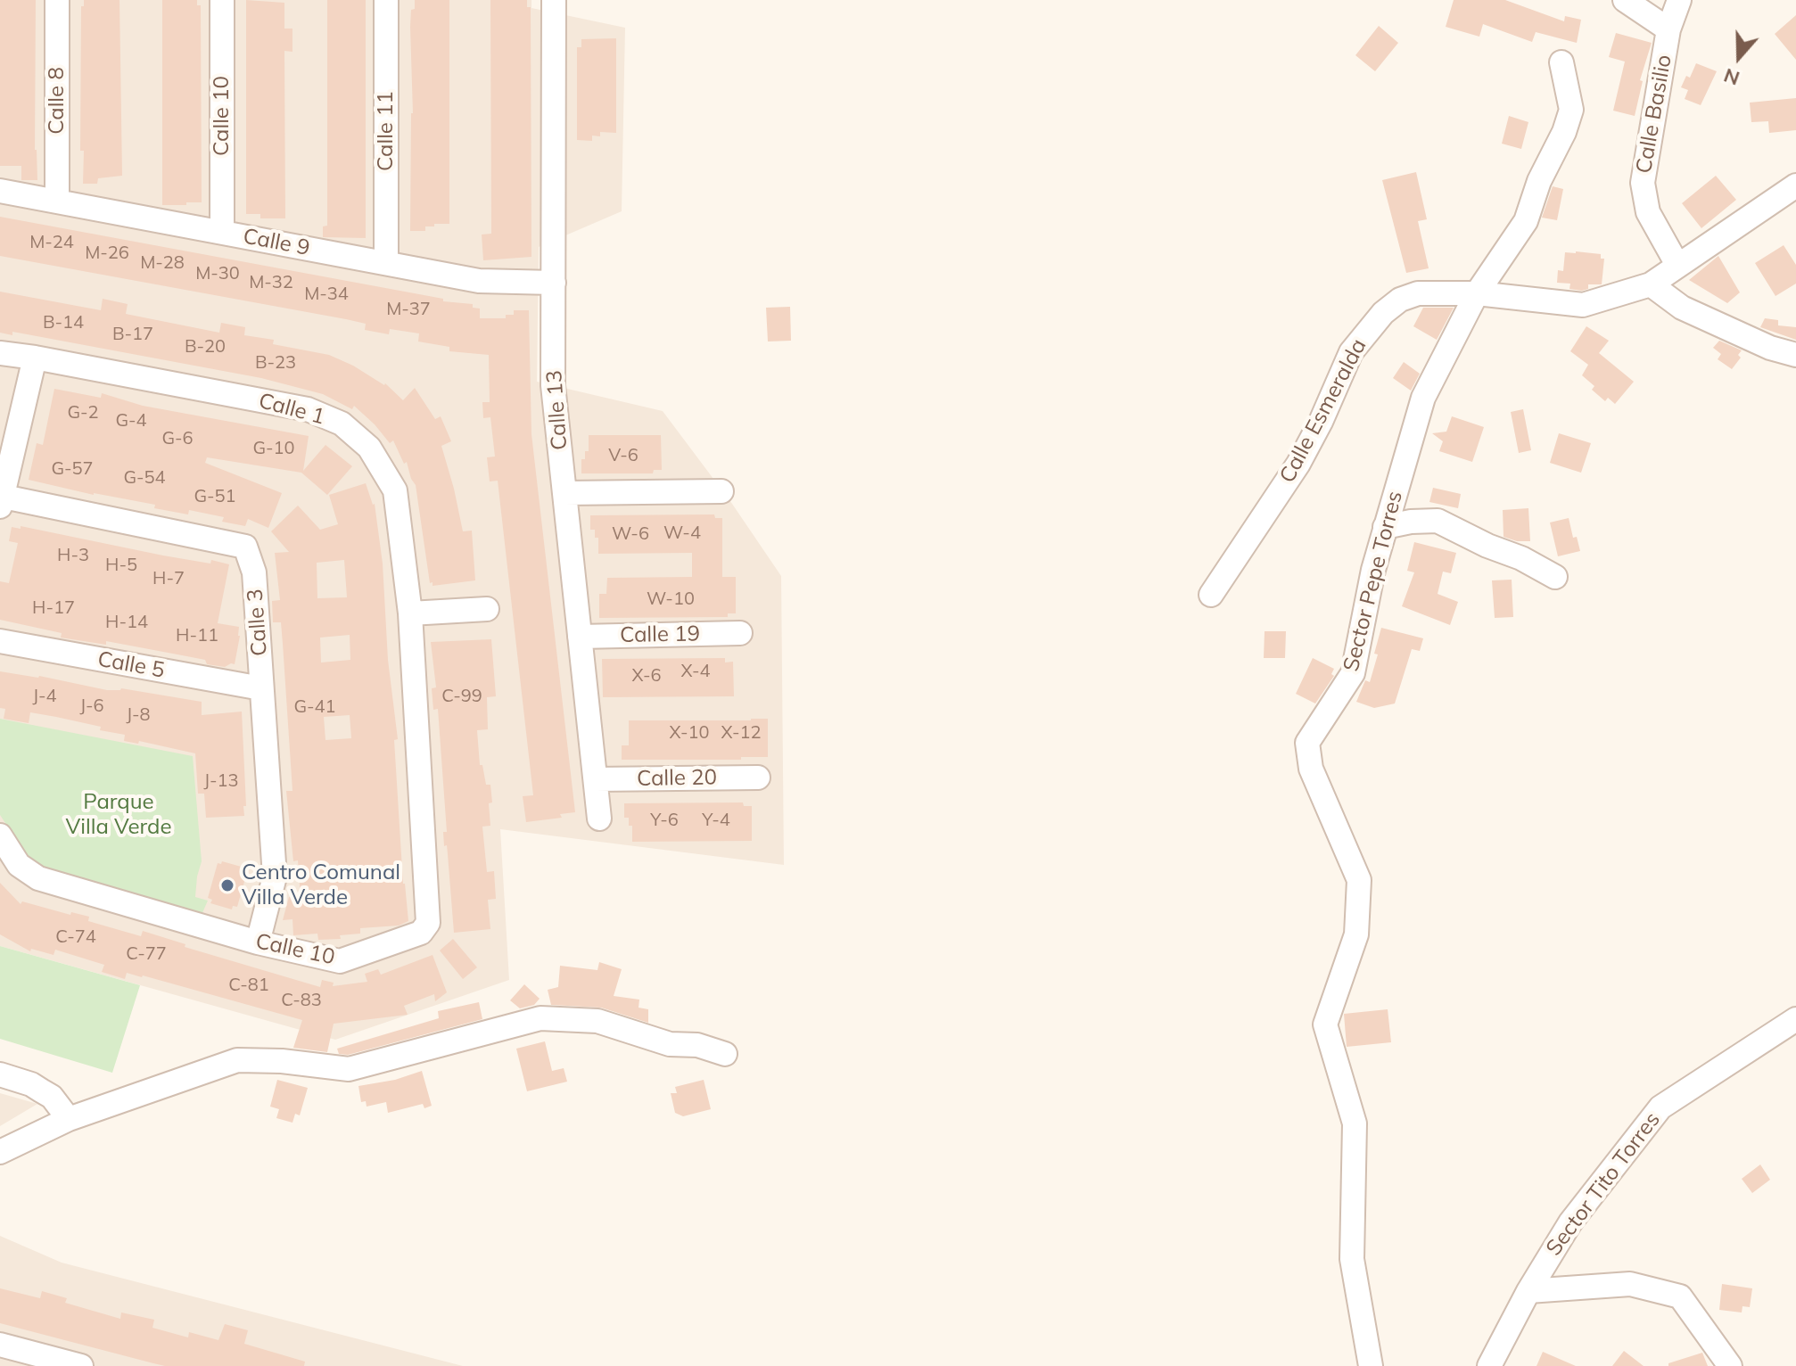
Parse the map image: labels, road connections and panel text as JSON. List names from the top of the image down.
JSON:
{
  "streets": {
    "street": [
      "Calle 8",
      "Calle Basilio",
      "Calle 10",
      "Calle 11",
      "Calle 9",
      "Calle 1",
      "Calle 13",
      "Calle Esmeralda",
      "Sector Pepe Torres",
      "Calle 3",
      "Calle 19",
      "Calle 5",
      "Calle 20",
      "Sector Tito Torres"
    ]
  },
  "crossings": [
    ["Calle 8", "Calle 9"],
    ["Calle Basilio", "Calle Esmeralda"],
    ["Calle 10", "Calle 9"],
    ["Calle 10", "Calle 1"],
    ["Calle 10", "Calle 3"],
    ["Calle 11", "Calle 9"],
    ["Calle 9", "Calle 13"],
    ["Calle 13", "Calle 19"],
    ["Calle 13", "Calle 20"],
    ["Calle Esmeralda", "Sector Pepe Torres"],
    ["Calle 3", "Calle 5"]
  ],
  "parks": ["Parque Villa Verde"],
  "places": ["Centro Comunal Villa Verde"],
  "house_numbers": [
    "M-24",
    "M-26",
    "M-28",
    "M-30",
    "M-32",
    "M-34",
    "M-37",
    "B-14",
    "B-17",
    "B-20",
    "B-23",
    "G-2",
    "G-4",
    "G-6",
    "G-10",
    "V-6",
    "G-57",
    "G-54",
    "G-51",
    "W-4",
    "W-6",
    "H-3",
    "H-5",
    "H-7",
    "W-10",
    "H-17",
    "H-14",
    "H-11",
    "X-4",
    "X-6",
    "J-4",
    "C-99",
    "J-6",
    "G-41",
    "J-8",
    "X-10",
    "X-12",
    "J-13",
    "Y-6",
    "Y-4",
    "C-74",
    "C-77",
    "C-81",
    "C-83"
  ],
  "north": "bottom"
}
